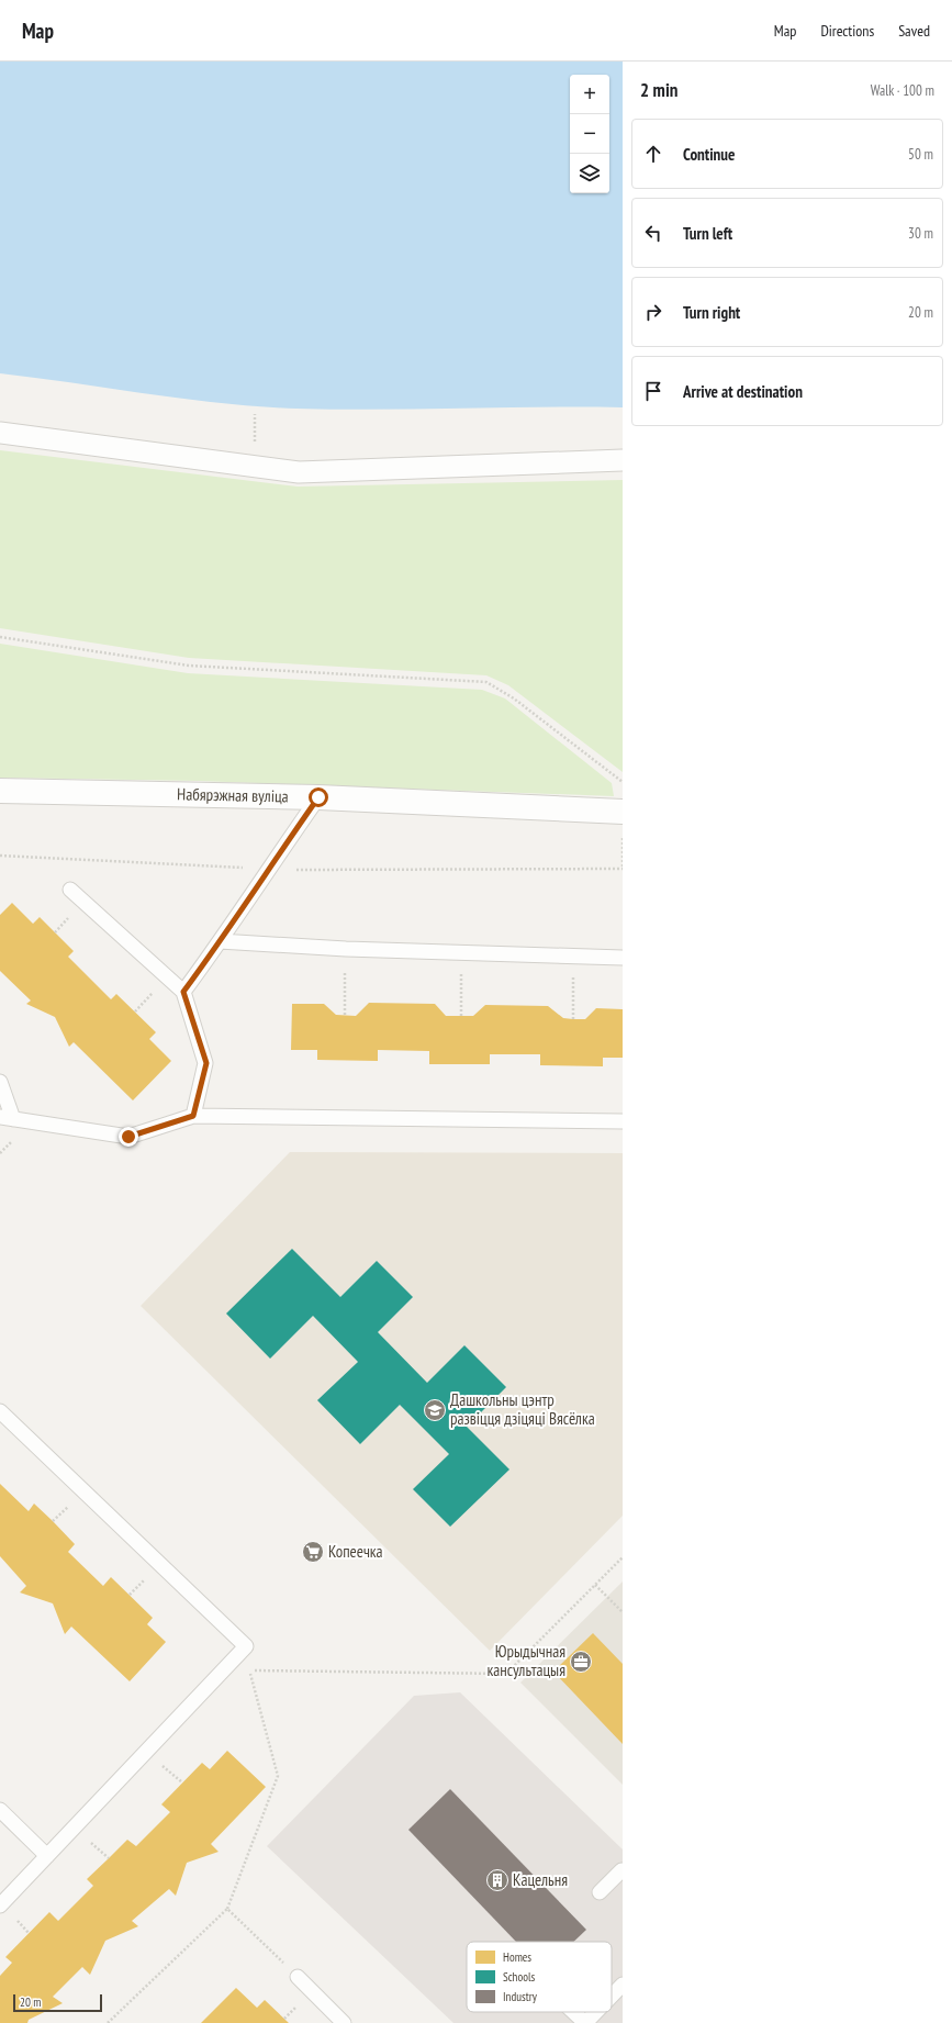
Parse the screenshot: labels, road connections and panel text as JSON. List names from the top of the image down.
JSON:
{
  "streets": {
    "street": ["Набярэжная вуліца"]
  },
  "places": {
    "school or university": ["Дашкольны цэнтр развіцця дзіцяці Вясёлка"],
    "supermarket": ["Копеечка"],
    "office": ["Юрыдычная кансультацыя"],
    "building": ["Кацельня"]
  },
  "legend": ["Homes", "Schools", "Industry"],
  "scale_bar": "20 m",
  "page": {
    "header": "Map",
    "nav": ["Map", "Directions", "Saved"],
    "heading": ["2 min", "Walk · 100 m"],
    "map_buttons": ["+", "−"],
    "list": [
      ["Continue", "50 m"],
      ["Turn left", "30 m"],
      ["Turn right", "20 m"],
      "Arrive at destination"
    ],
    "scale": "20 m"
  }
}
